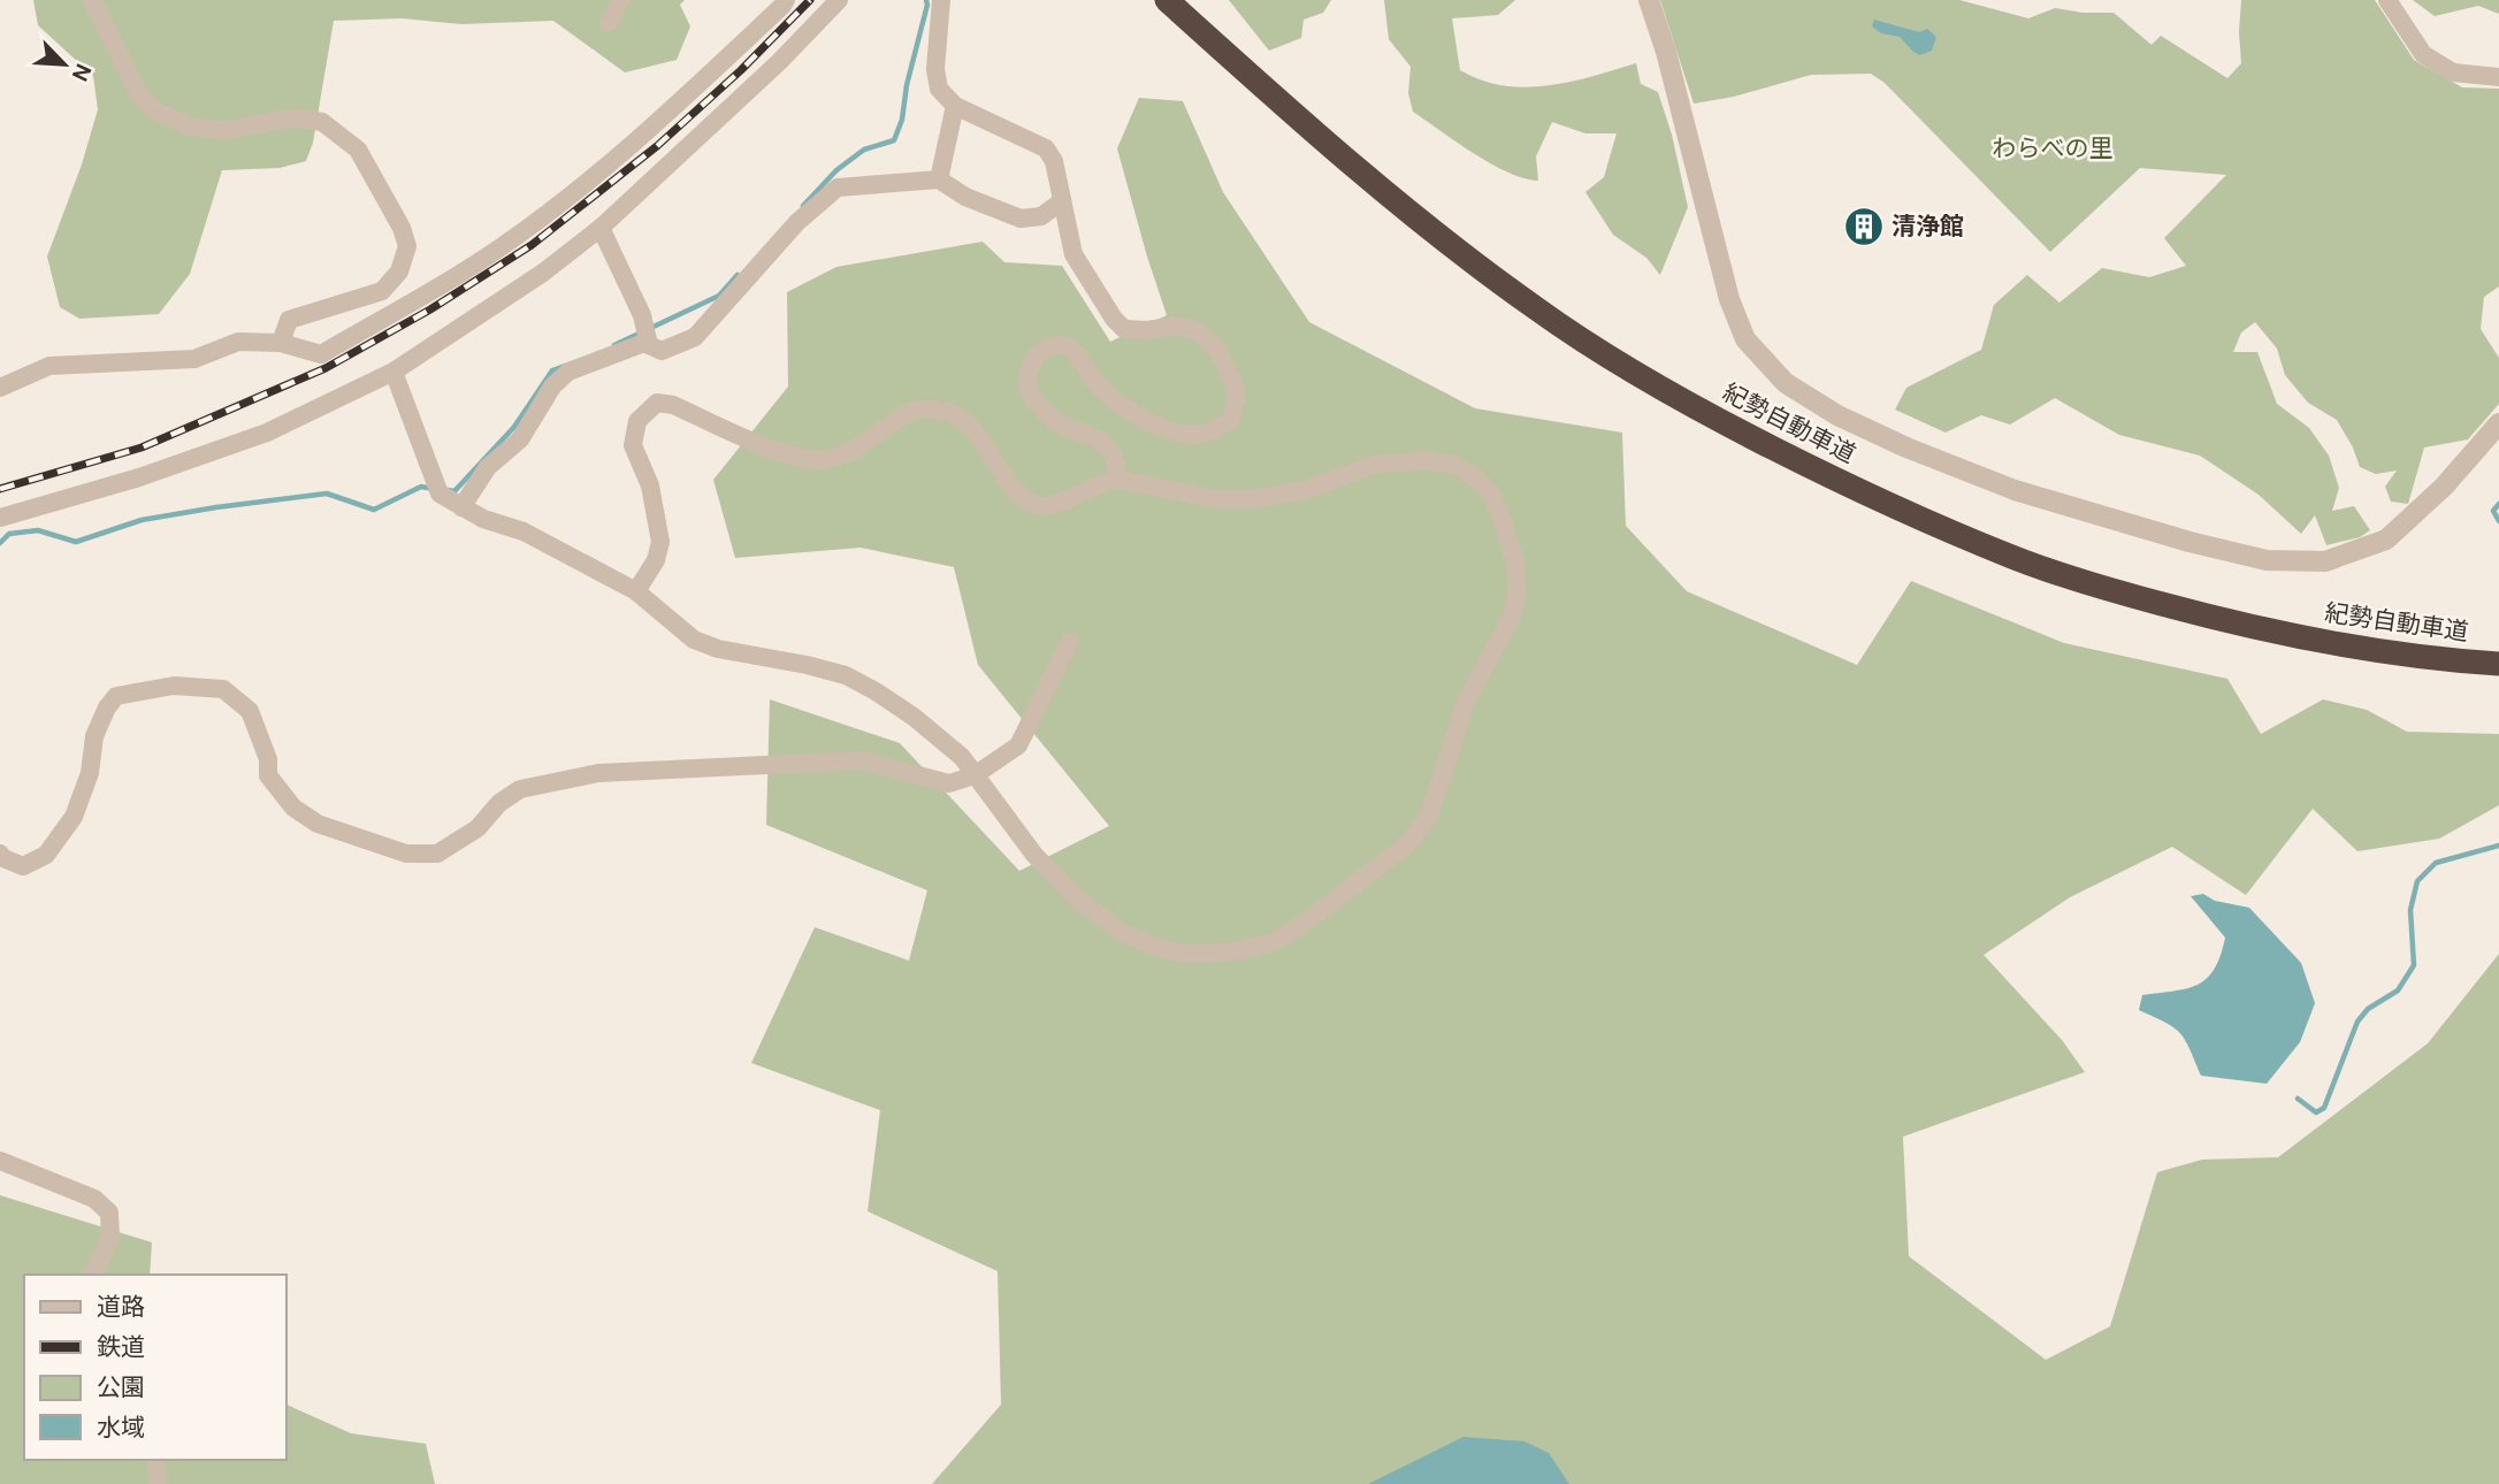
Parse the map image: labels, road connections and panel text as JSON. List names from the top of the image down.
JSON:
{
  "streets": {
    "highway": ["紀勢自動車道"]
  },
  "parks": ["わらべの里"],
  "places": {
    "building": ["清浄館"]
  },
  "legend": [
    "道路",
    "鉄道",
    "公園",
    "水域"
  ],
  "north": "bottom right"
}
